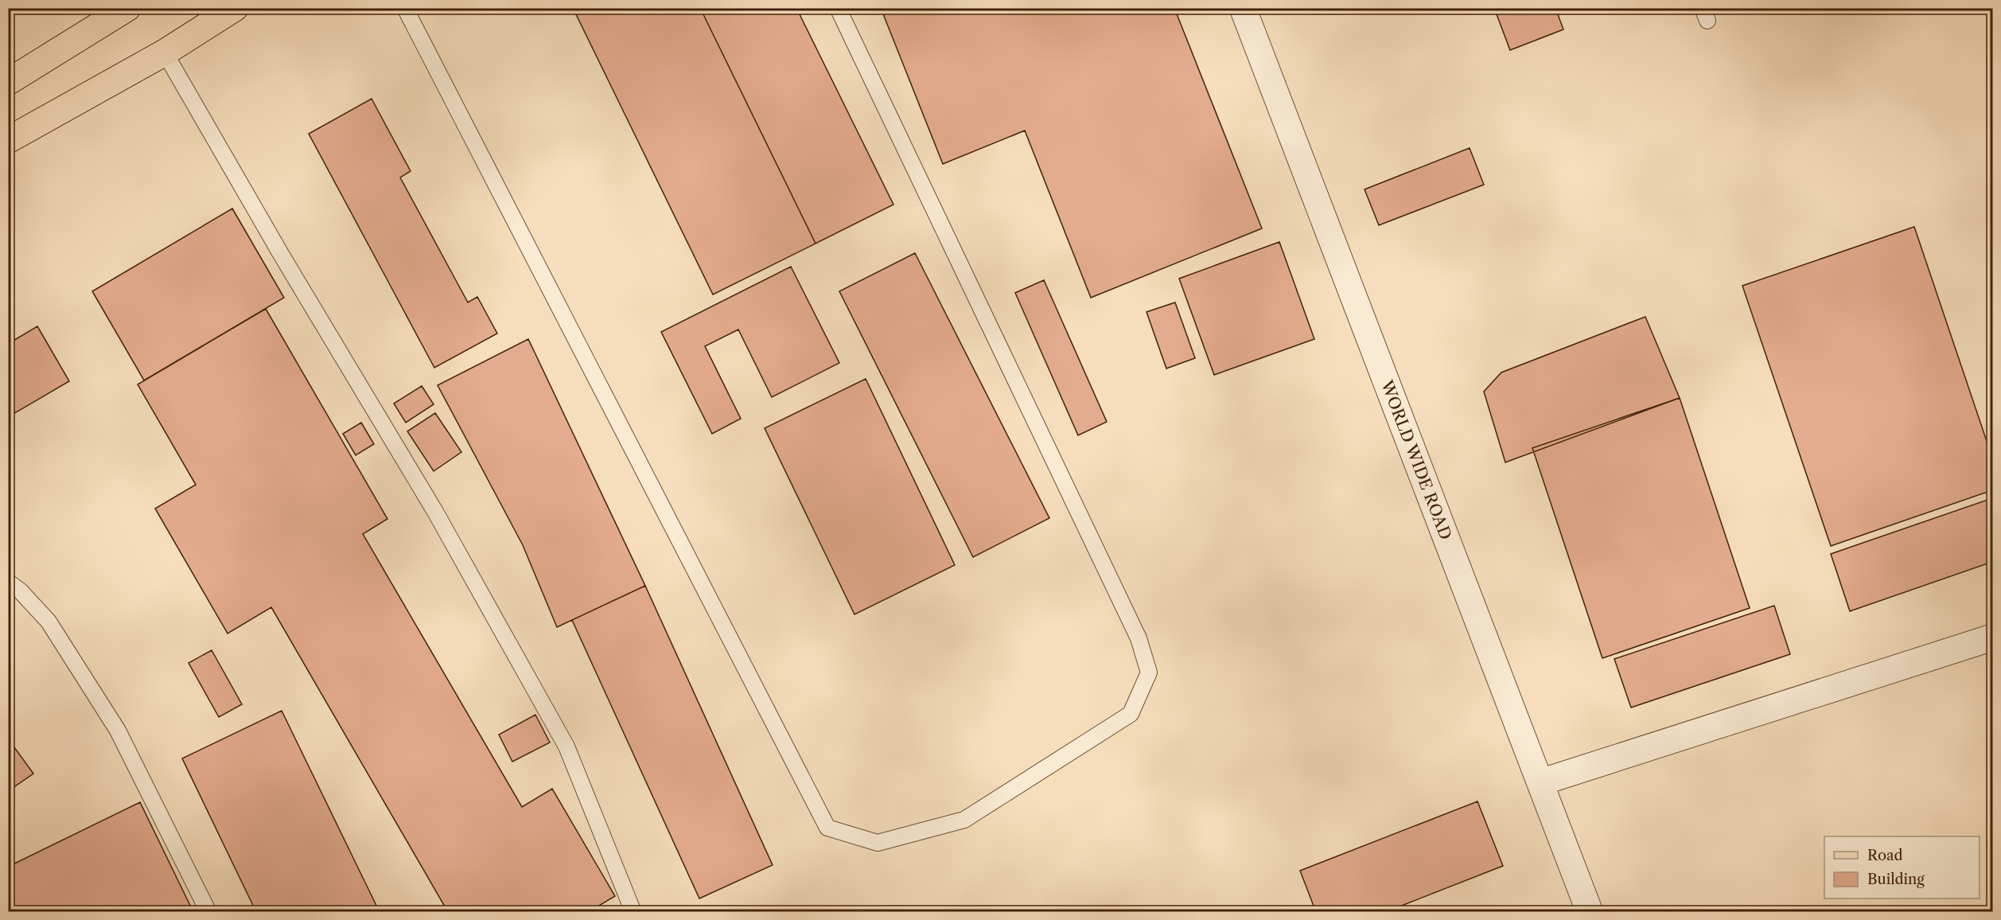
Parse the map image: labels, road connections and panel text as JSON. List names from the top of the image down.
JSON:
{
  "streets": {
    "street": ["WORLD WIDE ROAD"]
  },
  "legend": ["Road", "Building"]
}
